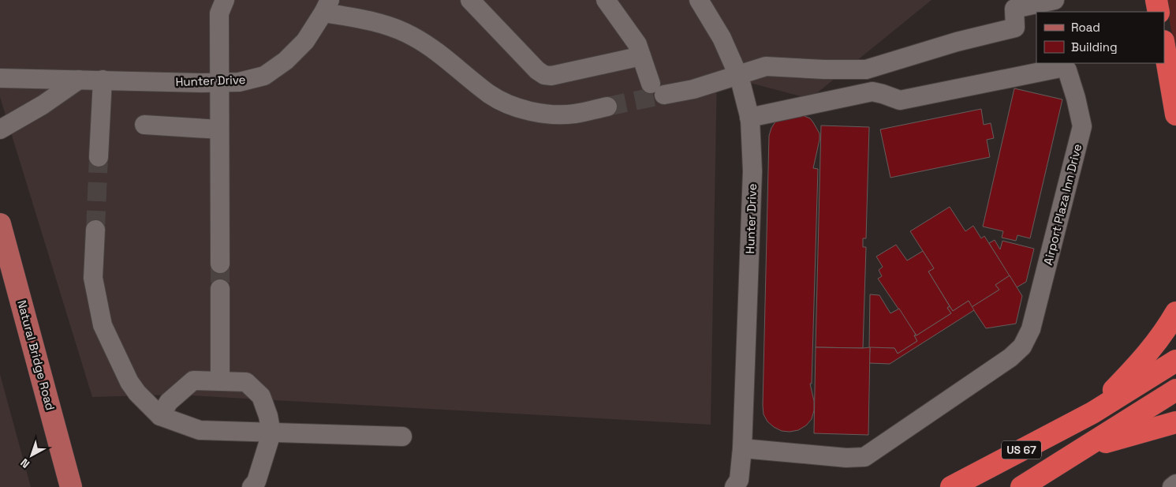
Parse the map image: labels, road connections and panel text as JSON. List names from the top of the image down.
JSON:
{
  "streets": {
    "highway": ["US 67"],
    "main road": ["Natural Bridge Road"],
    "street": ["Hunter Drive", "Airport Plaza Inn Drive"]
  },
  "crossings": [
    ["Hunter Drive", "Airport Plaza Inn Drive"]
  ],
  "legend": ["Road", "Building"],
  "north": "bottom left"
}
